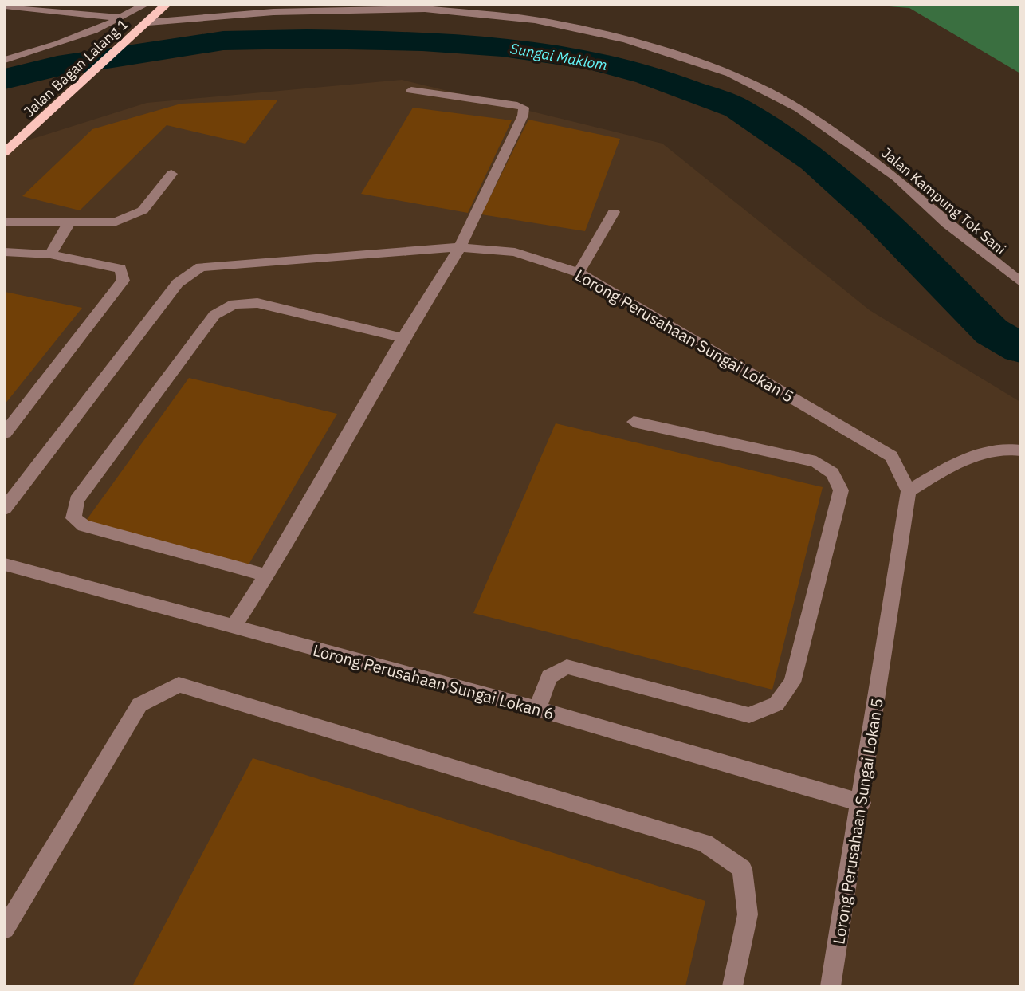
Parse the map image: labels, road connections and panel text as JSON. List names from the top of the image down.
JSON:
{
  "streets": {
    "main road": ["Jalan Bagan Lalang 1"],
    "street": ["Jalan Kampung Tok Sani", "Lorong Perusahaan Sungai Lokan 5", "Lorong Perusahaan Sungai Lokan 6"]
  },
  "crossings": [
    ["Jalan Bagan Lalang 1", "Jalan Kampung Tok Sani"],
    ["Lorong Perusahaan Sungai Lokan 5", "Lorong Perusahaan Sungai Lokan 6"]
  ],
  "water": ["Sungai Maklom"]
}
